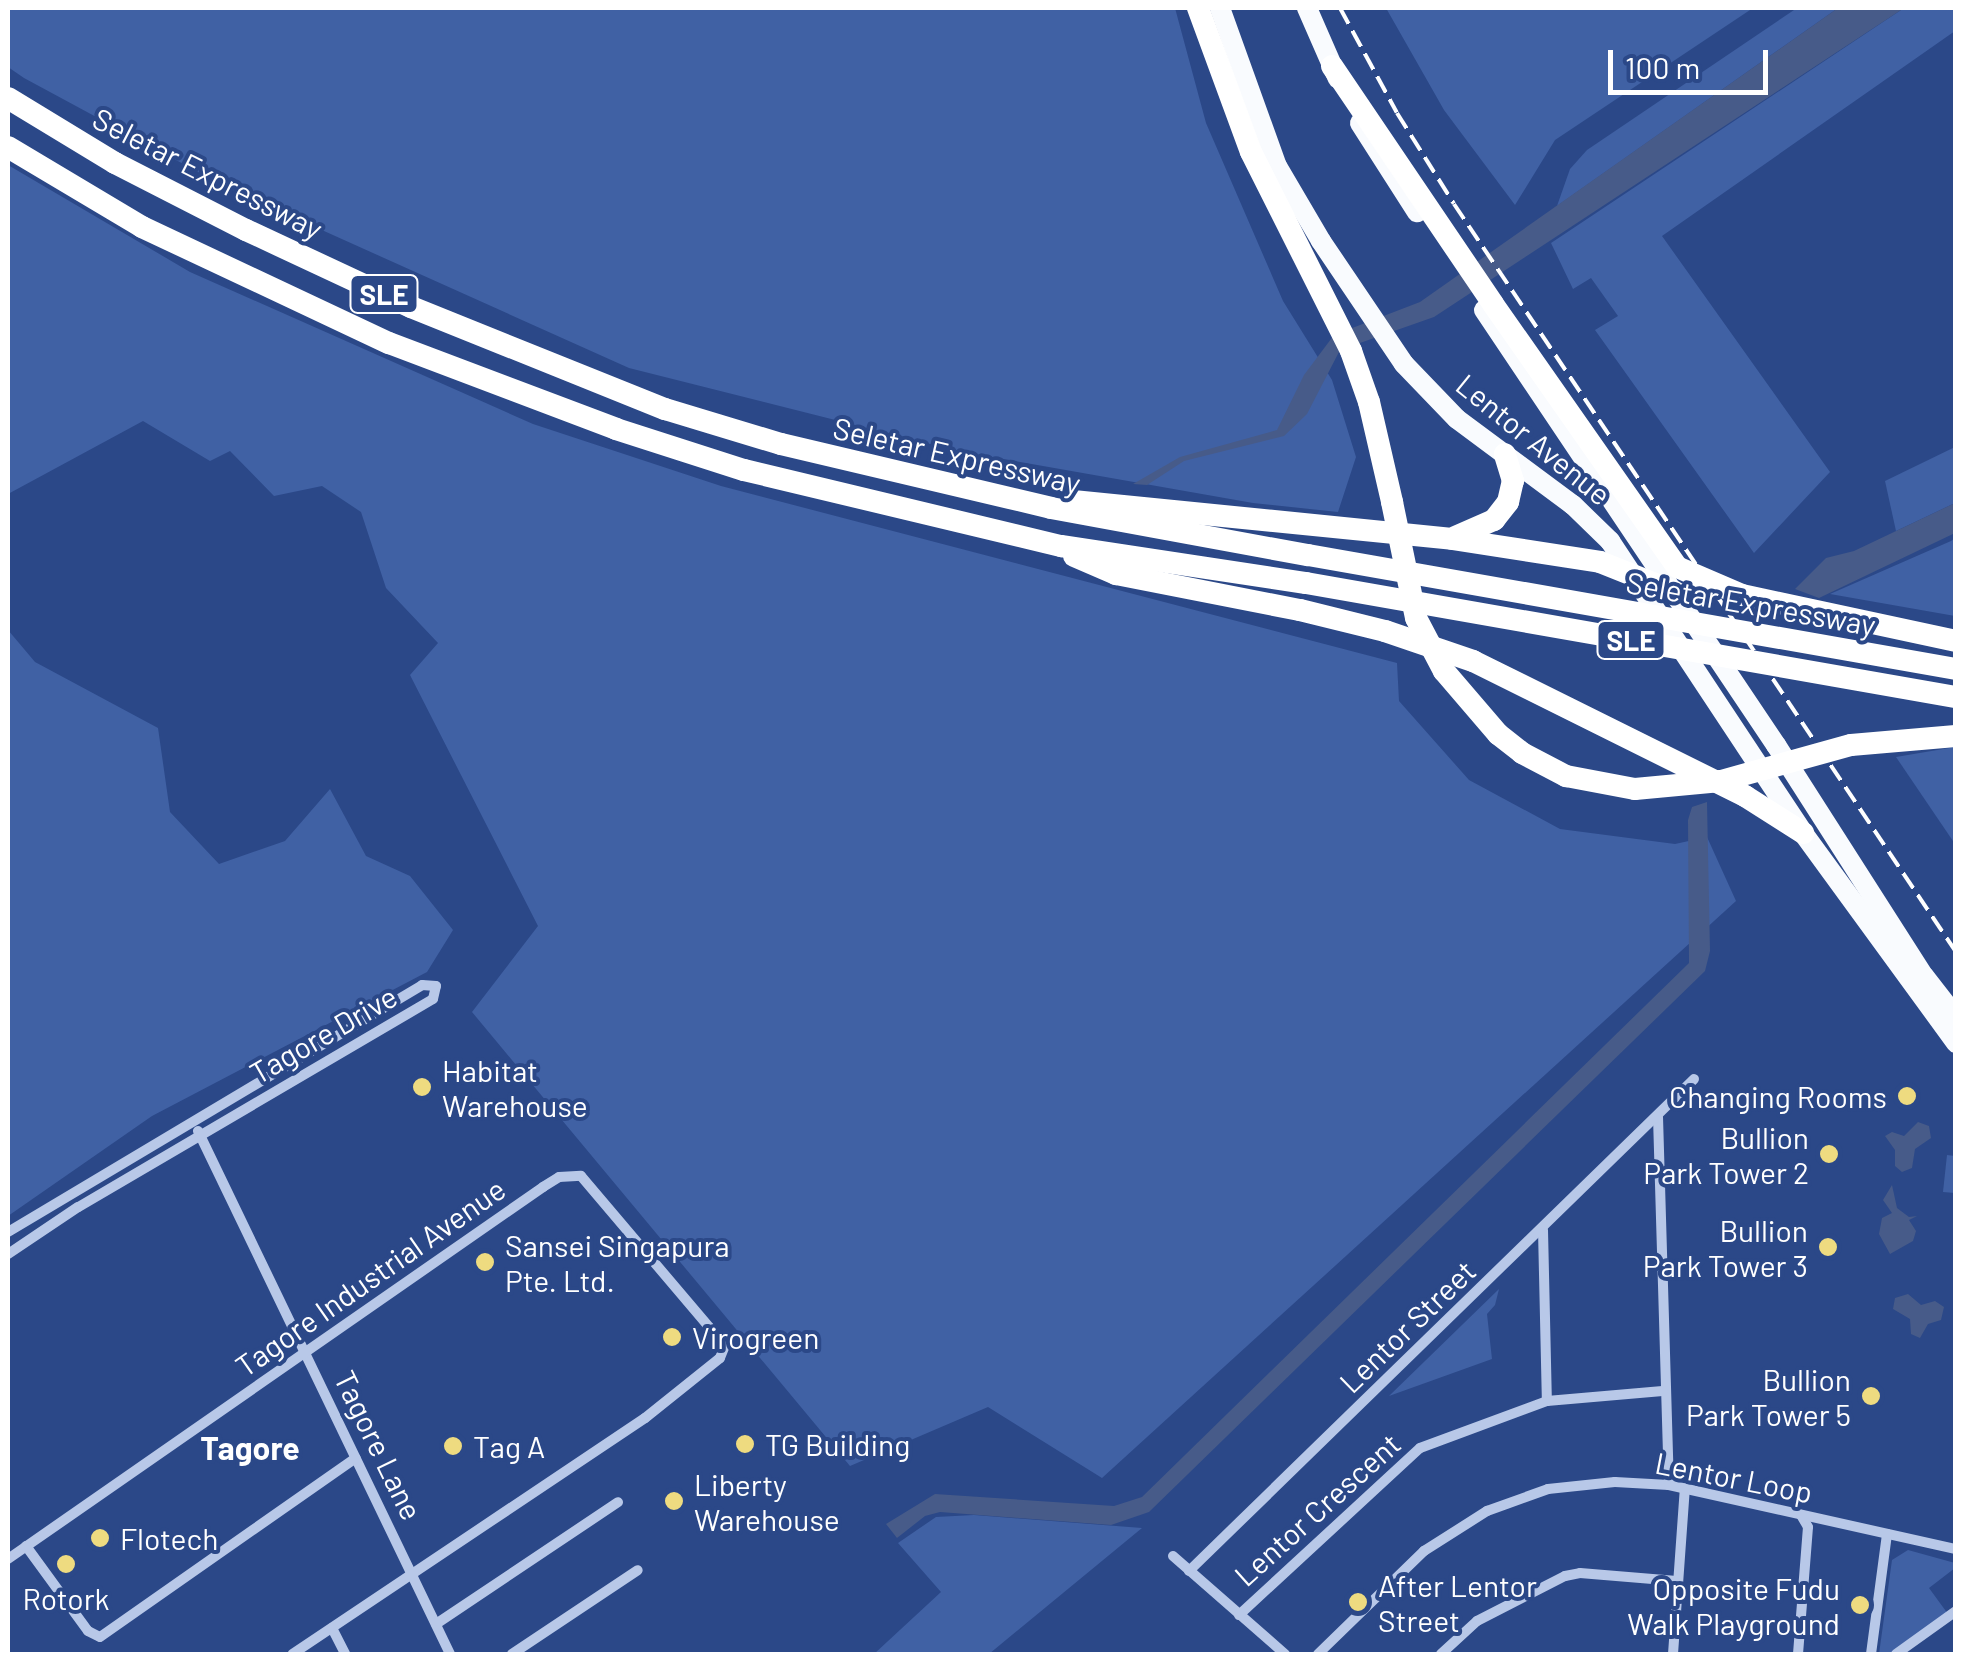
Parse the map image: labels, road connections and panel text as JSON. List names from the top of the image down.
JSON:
{
  "streets": {
    "highway": ["Seletar Expressway", "SLE"],
    "main road": ["Lentor Avenue"],
    "street": [
      "Tagore Drive",
      "Tagore Industrial Avenue",
      "Lentor Street",
      "Tagore Lane",
      "Lentor Loop",
      "Lentor Crescent"
    ]
  },
  "crossings": [
    ["Tagore Drive", "Tagore Lane"],
    ["Tagore Industrial Avenue", "Tagore Lane"]
  ],
  "districts": ["Tagore"],
  "places": [
    "Habitat Warehouse",
    "Changing Rooms",
    "Bullion Park Tower 2",
    "Bullion Park Tower 3",
    "Sansei Singapura Pte. Ltd.",
    "Virogreen",
    "Bullion Park Tower 5",
    "TG Building",
    "Tag A",
    "Liberty Warehouse",
    "Flotech",
    "Rotork",
    "After Lentor Street",
    "Opposite Fudu Walk Playground"
  ],
  "scale_bar": "100 m"
}
